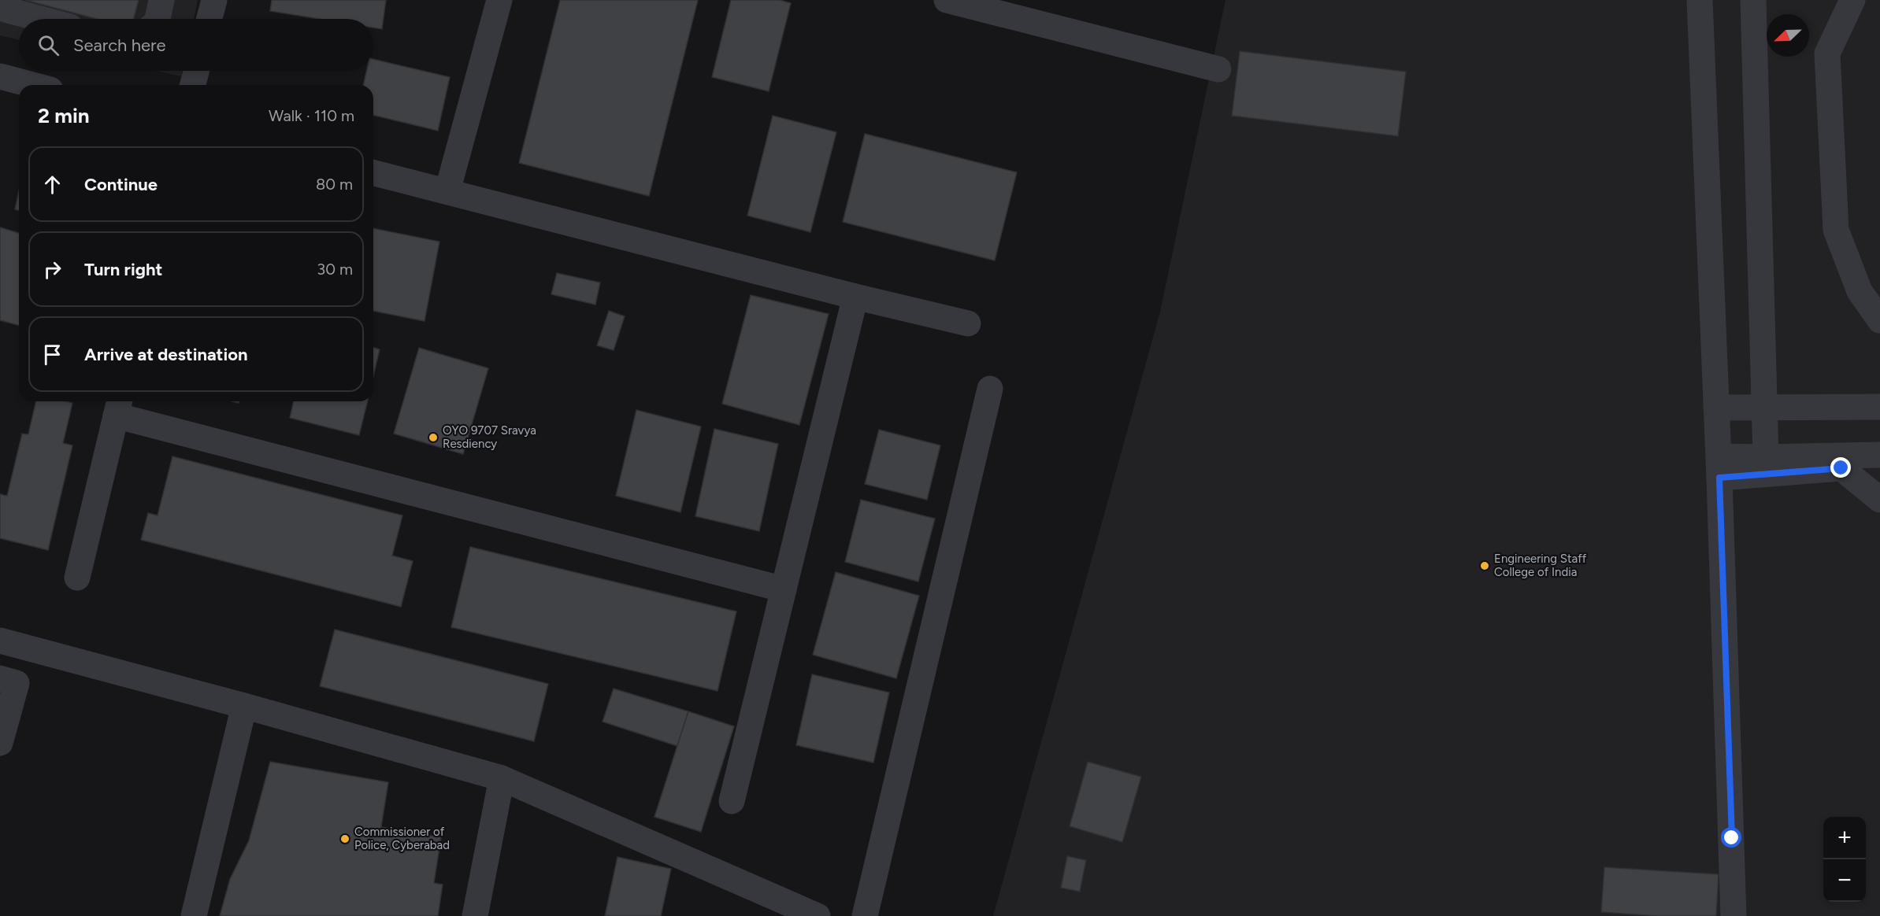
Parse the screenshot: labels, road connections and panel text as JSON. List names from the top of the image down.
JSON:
{
  "places": ["OYO 9707 Sravya Resdiency", "Engineering Staff College of India", "Commissioner of Police, Cyberabad"],
  "north": "bottom left",
  "page": {
    "search": "Search here",
    "heading": ["2 min", "Walk · 110 m"],
    "list": [
      ["Continue", "80 m"],
      ["Turn right", "30 m"],
      "Arrive at destination"
    ],
    "map_buttons": ["+", "−"]
  }
}
